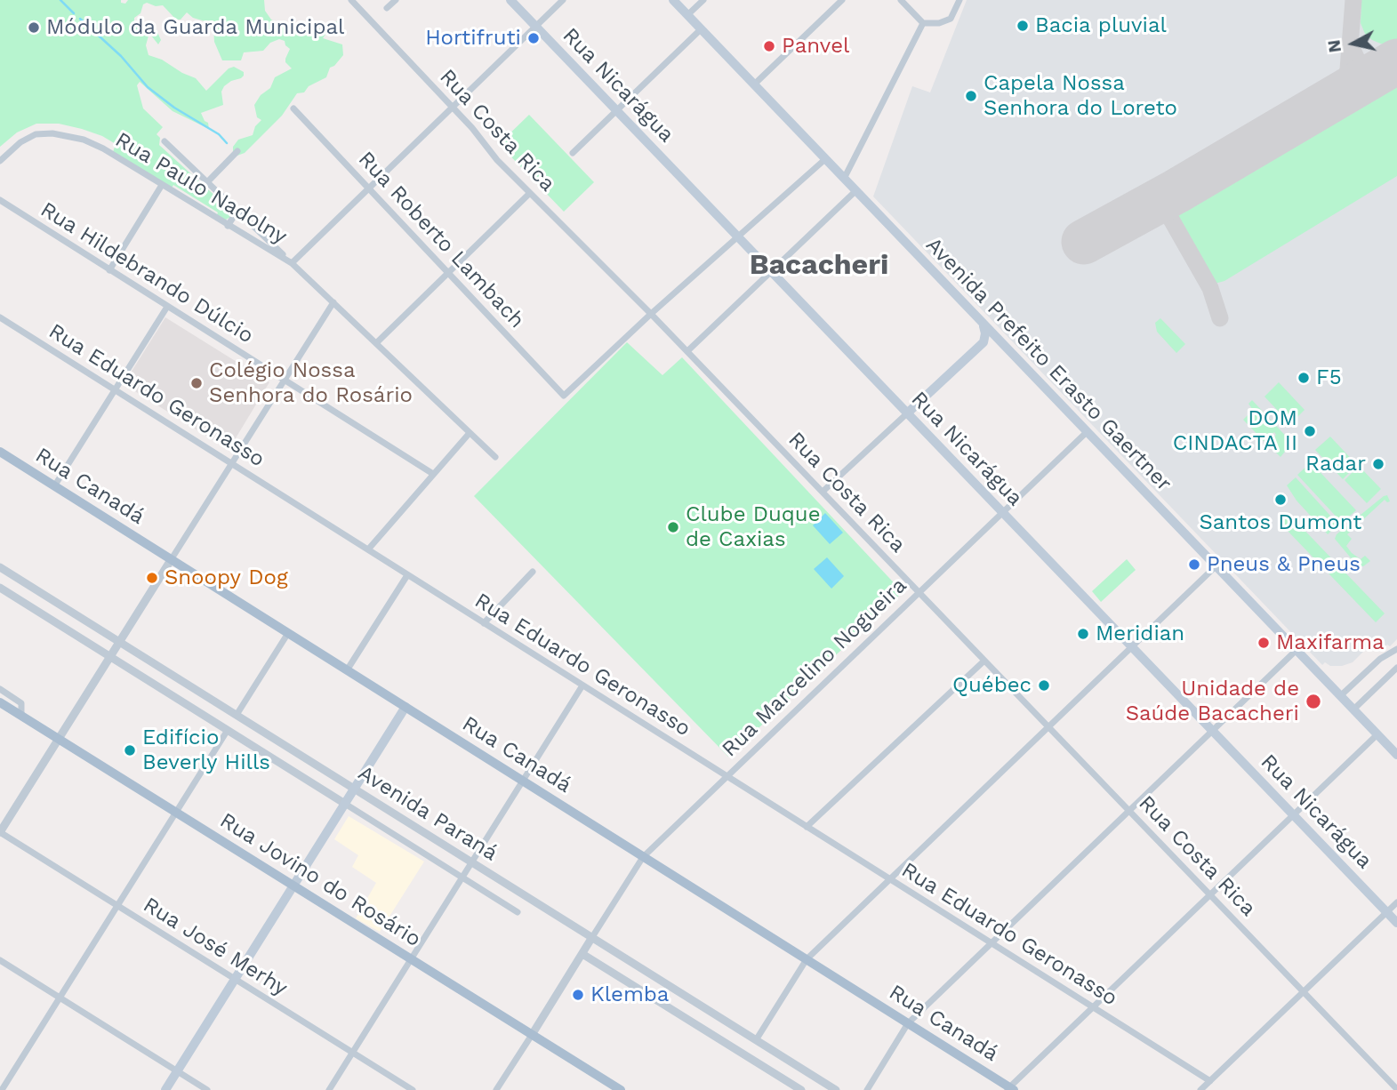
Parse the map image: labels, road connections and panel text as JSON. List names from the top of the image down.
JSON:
{
  "streets": {
    "main road": [
      "Rua Nicarágua",
      "Avenida Prefeito Erasto Gaertner",
      "Rua Canadá",
      "Rua Jovino do Rosário"
    ],
    "street": [
      "Rua Costa Rica",
      "Rua Paulo Nadolny",
      "Rua Roberto Lambach",
      "Rua Hildebrando Dúlcio",
      "Rua Eduardo Geronasso",
      "Rua Marcelino Nogueira",
      "Avenida Paraná",
      "Rua José Merhy"
    ]
  },
  "crossings": [
    ["Rua Nicarágua", "Rua Marcelino Nogueira"],
    ["Rua Costa Rica", "Rua Roberto Lambach"],
    ["Rua Costa Rica", "Rua Marcelino Nogueira"],
    ["Avenida Prefeito Erasto Gaertner", "Rua Marcelino Nogueira"],
    ["Rua Eduardo Geronasso", "Rua Marcelino Nogueira"],
    ["Rua Canadá", "Rua Marcelino Nogueira"],
    ["Rua Marcelino Nogueira", "Avenida Paraná"],
    ["Rua Marcelino Nogueira", "Rua Jovino do Rosário"]
  ],
  "districts": ["Bacacheri"],
  "places": [
    "Bacia pluvial",
    "Módulo da Guarda Municipal",
    "Hortifruti",
    "Panvel",
    "Capela Nossa Senhora do Loreto",
    "F5",
    "Colégio Nossa Senhora do Rosário",
    "DOM CINDACTA II",
    "Radar",
    "Santos Dumont",
    "Clube Duque de Caxias",
    "Pneus & Pneus",
    "Snoopy Dog",
    "Meridian",
    "Maxifarma",
    "Québec",
    "Unidade de Saúde Bacacheri",
    "Edifício Beverly Hills",
    "Klemba"
  ],
  "north": "left"
}
